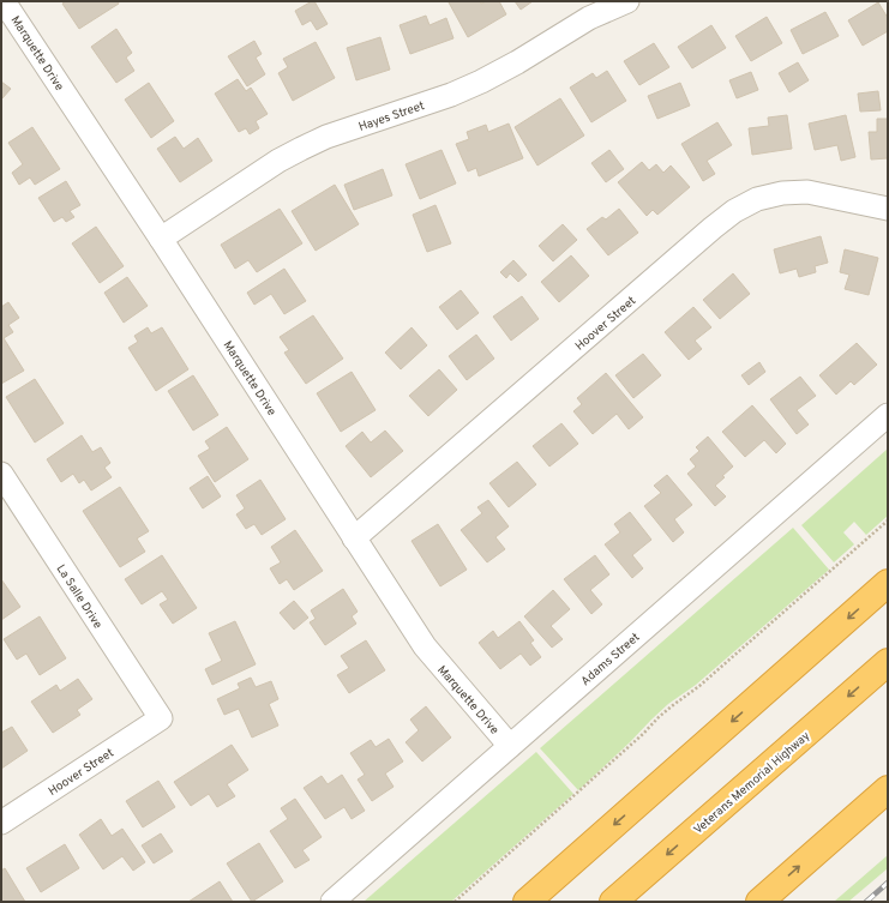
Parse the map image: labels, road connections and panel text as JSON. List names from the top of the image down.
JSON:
{
  "streets": {
    "highway": ["Veterans Memorial Highway"],
    "street": [
      "Marquette Drive",
      "Hayes Street",
      "Hoover Street",
      "La Salle Drive",
      "Adams Street"
    ]
  },
  "crossings": [
    ["Marquette Drive", "Hayes Street"],
    ["Marquette Drive", "Hoover Street"],
    ["Marquette Drive", "Adams Street"],
    ["Hoover Street", "La Salle Drive"]
  ]
}
